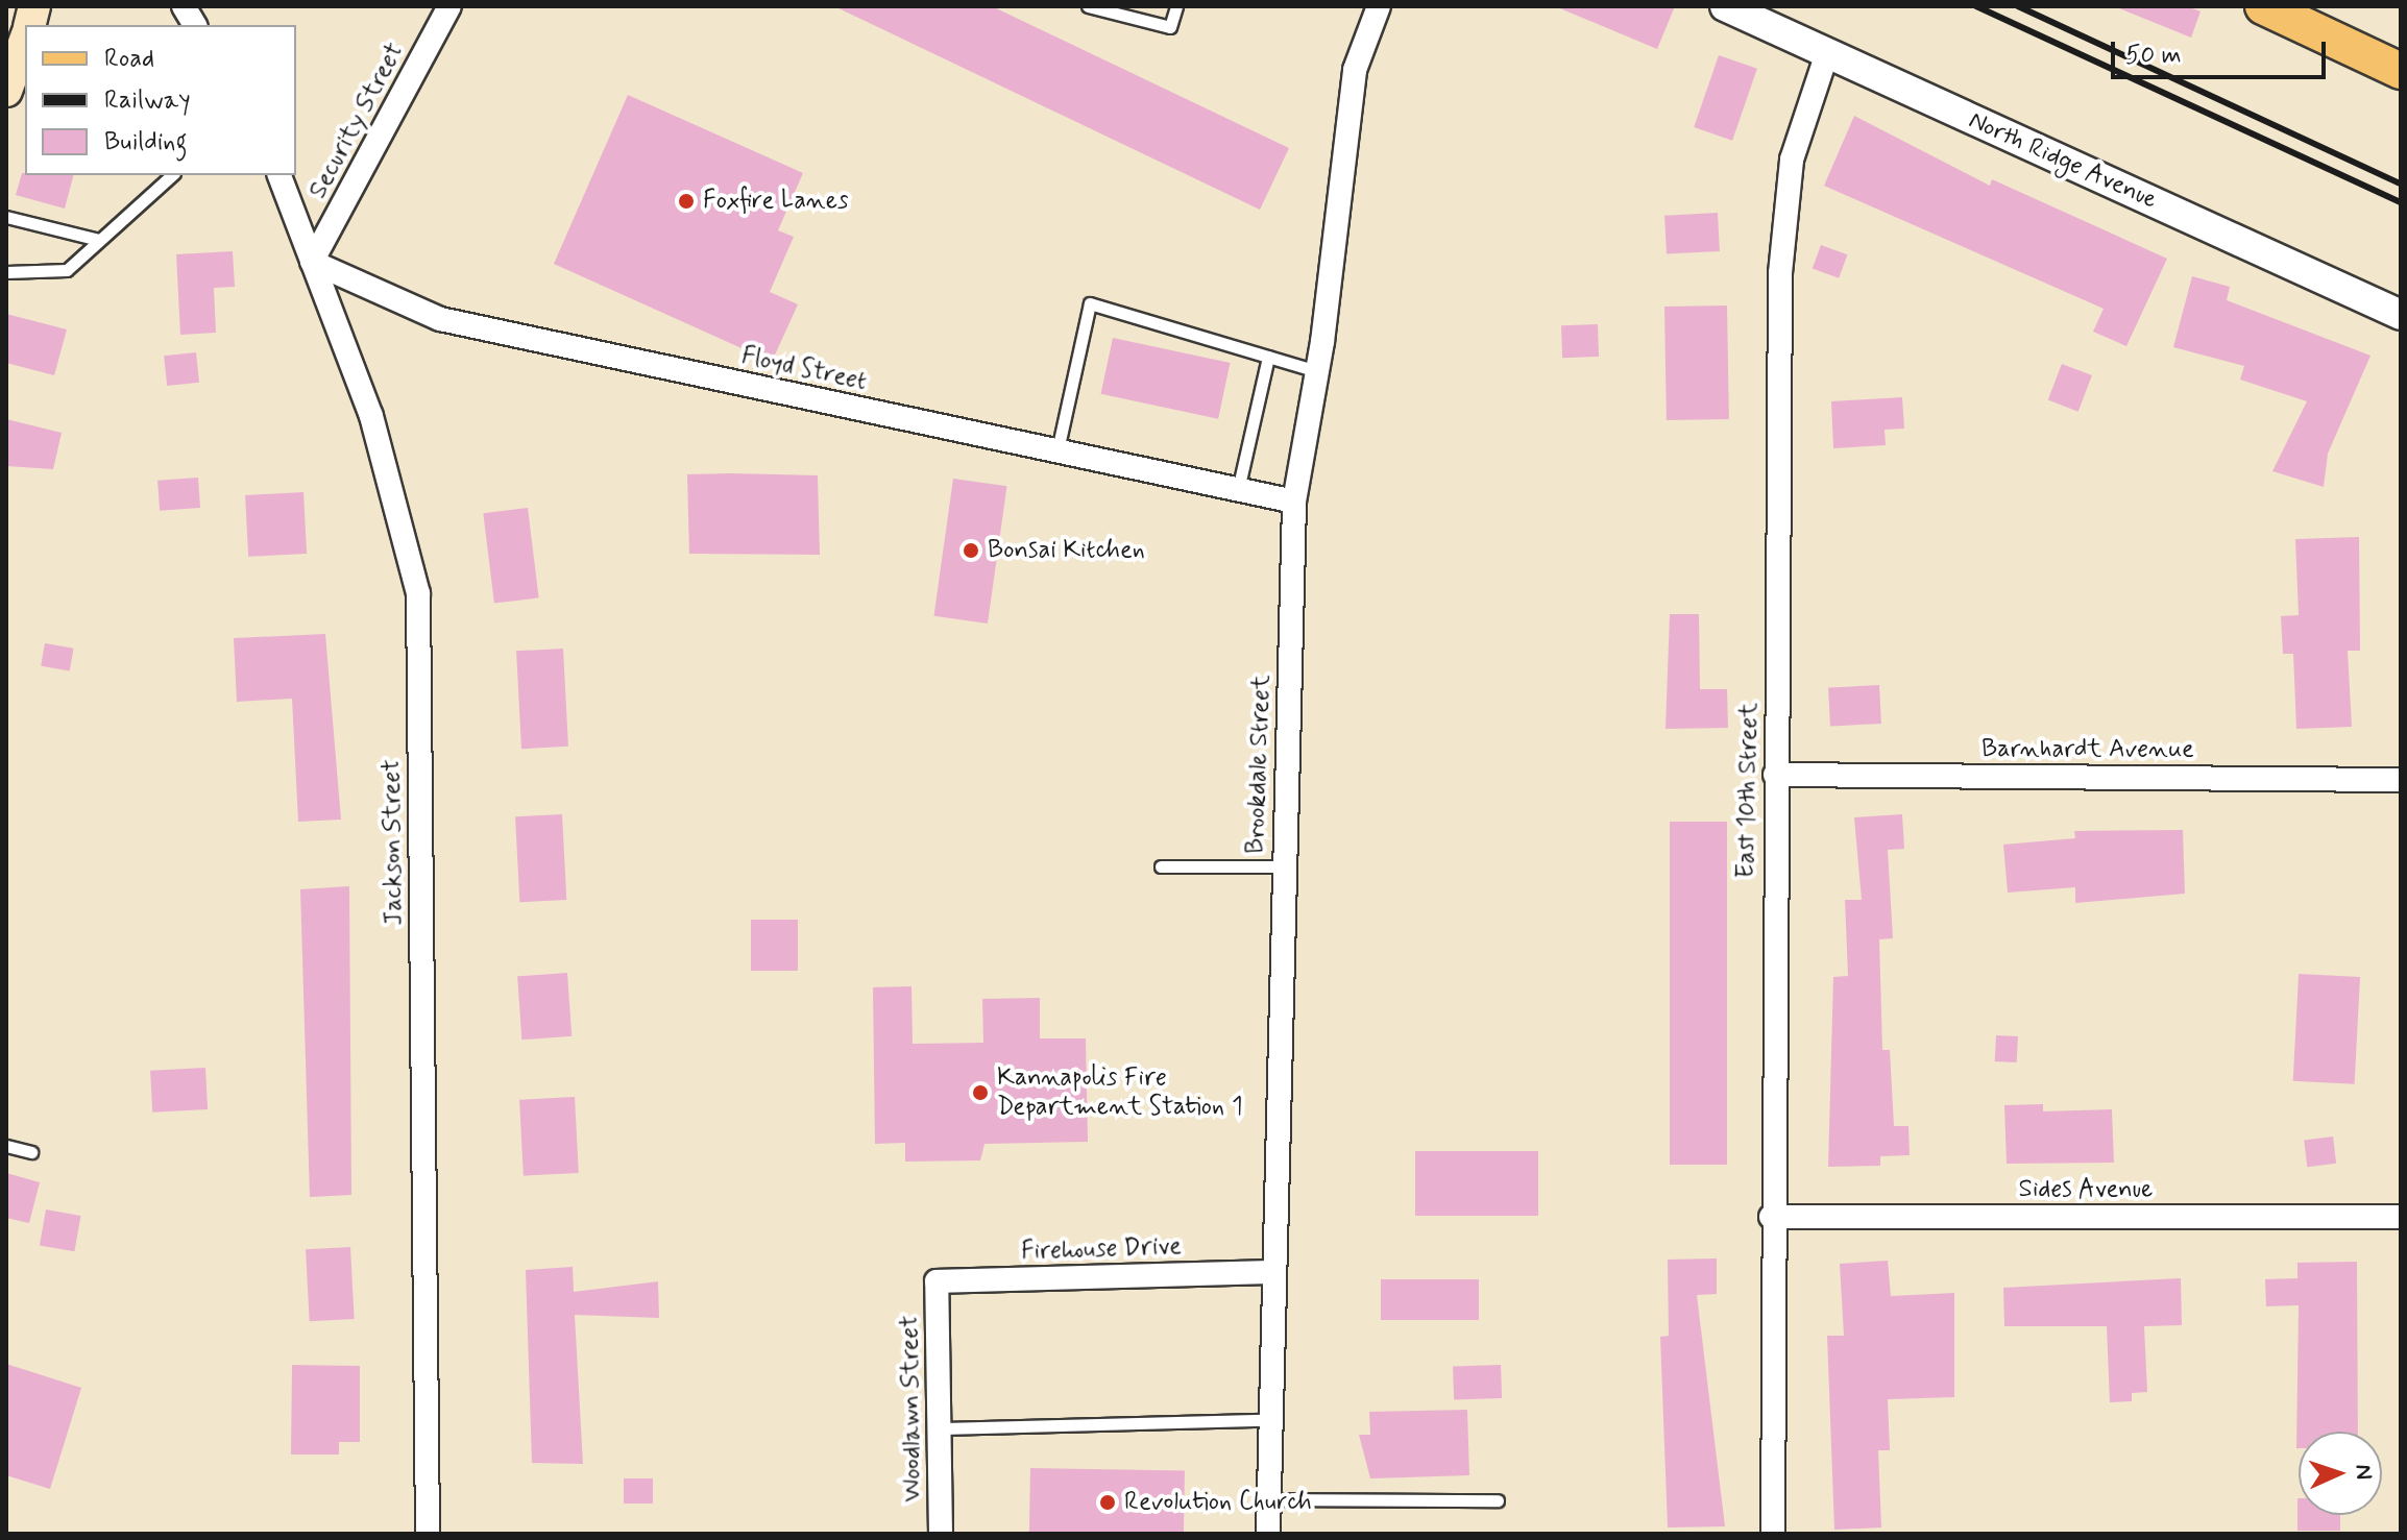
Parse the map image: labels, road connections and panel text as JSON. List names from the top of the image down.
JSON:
{
  "streets": {
    "street": [
      "Security Street",
      "North Ridge Avenue",
      "Floyd Street",
      "Barnhardt Avenue",
      "Brookdale Street",
      "East 10th Street",
      "Jackson Street",
      "Sides Avenue",
      "Firehouse Drive",
      "Woodlawn Street"
    ]
  },
  "crossings": [
    ["Security Street", "Floyd Street"],
    ["Security Street", "Jackson Street"],
    ["North Ridge Avenue", "East 10th Street"],
    ["Floyd Street", "Brookdale Street"],
    ["Floyd Street", "Jackson Street"],
    ["Barnhardt Avenue", "East 10th Street"],
    ["Brookdale Street", "Firehouse Drive"],
    ["East 10th Street", "Sides Avenue"],
    ["Firehouse Drive", "Woodlawn Street"]
  ],
  "places": [
    "Foxfire Lanes",
    "Bonsai Kitchen",
    "Kannapolis Fire Department Station 1",
    "Revolution Church"
  ],
  "legend": ["Road", "Railway", "Building"],
  "scale_bar": "50 m",
  "north": "right"
}
